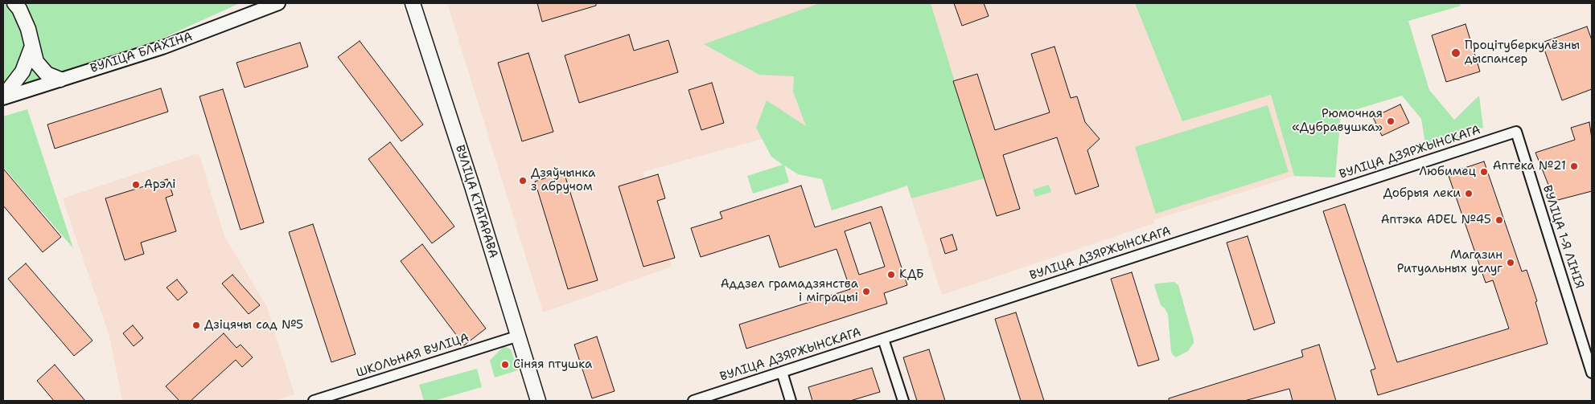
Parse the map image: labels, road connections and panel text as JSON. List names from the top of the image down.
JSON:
{
  "streets": {
    "main road": ["ВУЛІЦА КТАТАРАВА"],
    "street": [
      "ВУЛІЦА БЛАХІНА",
      "ВУЛІЦА ДЗЯРЖЫНСКАГА",
      "ВУЛІЦА 1-Я ЛІНІЯ",
      "ШКОЛЬНАЯ ВУЛІЦА"
    ]
  },
  "crossings": [
    ["ВУЛІЦА ДЗЯРЖЫНСКАГА", "ВУЛІЦА 1-Я ЛІНІЯ"],
    ["ВУЛІЦА КТАТАРАВА", "ШКОЛЬНАЯ ВУЛІЦА"]
  ],
  "places": [
    "Процітуберкулёзны дыспансер",
    "Рюмочная «Дубравушка»",
    "Аптека №21",
    "Любимец",
    "Дзяўчынка з абручом",
    "Арэлі",
    "Добрыя леки",
    "Аптэка ADEL №45",
    "Магазин Ритуальных услуг",
    "КДБ",
    "Аддзел грамадзянства і міграцыі",
    "Дзіцячы сад №5",
    "Сіняя птушка"
  ]
}
